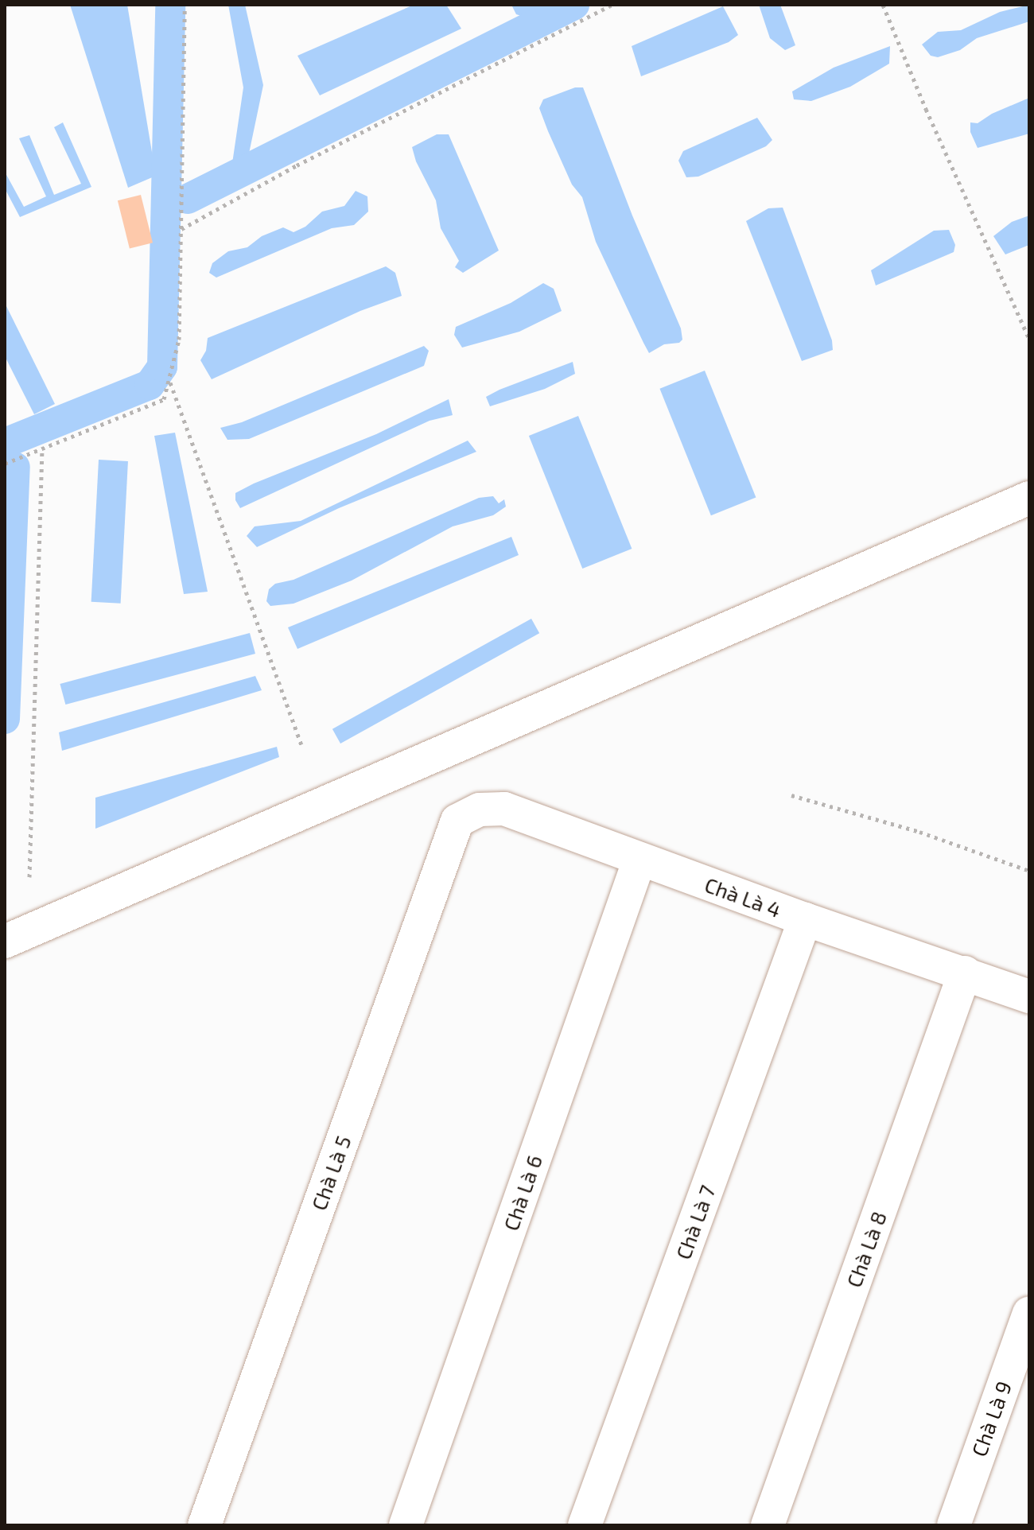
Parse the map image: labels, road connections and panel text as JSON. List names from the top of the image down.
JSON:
{
  "streets": {
    "street": [
      "Chà Là 4",
      "Chà Là 5",
      "Chà Là 6",
      "Chà Là 7",
      "Chà Là 8",
      "Chà Là 9"
    ]
  },
  "crossings": [
    ["Chà Là 4", "Chà Là 5"],
    ["Chà Là 4", "Chà Là 6"],
    ["Chà Là 4", "Chà Là 7"],
    ["Chà Là 4", "Chà Là 8"]
  ]
}
